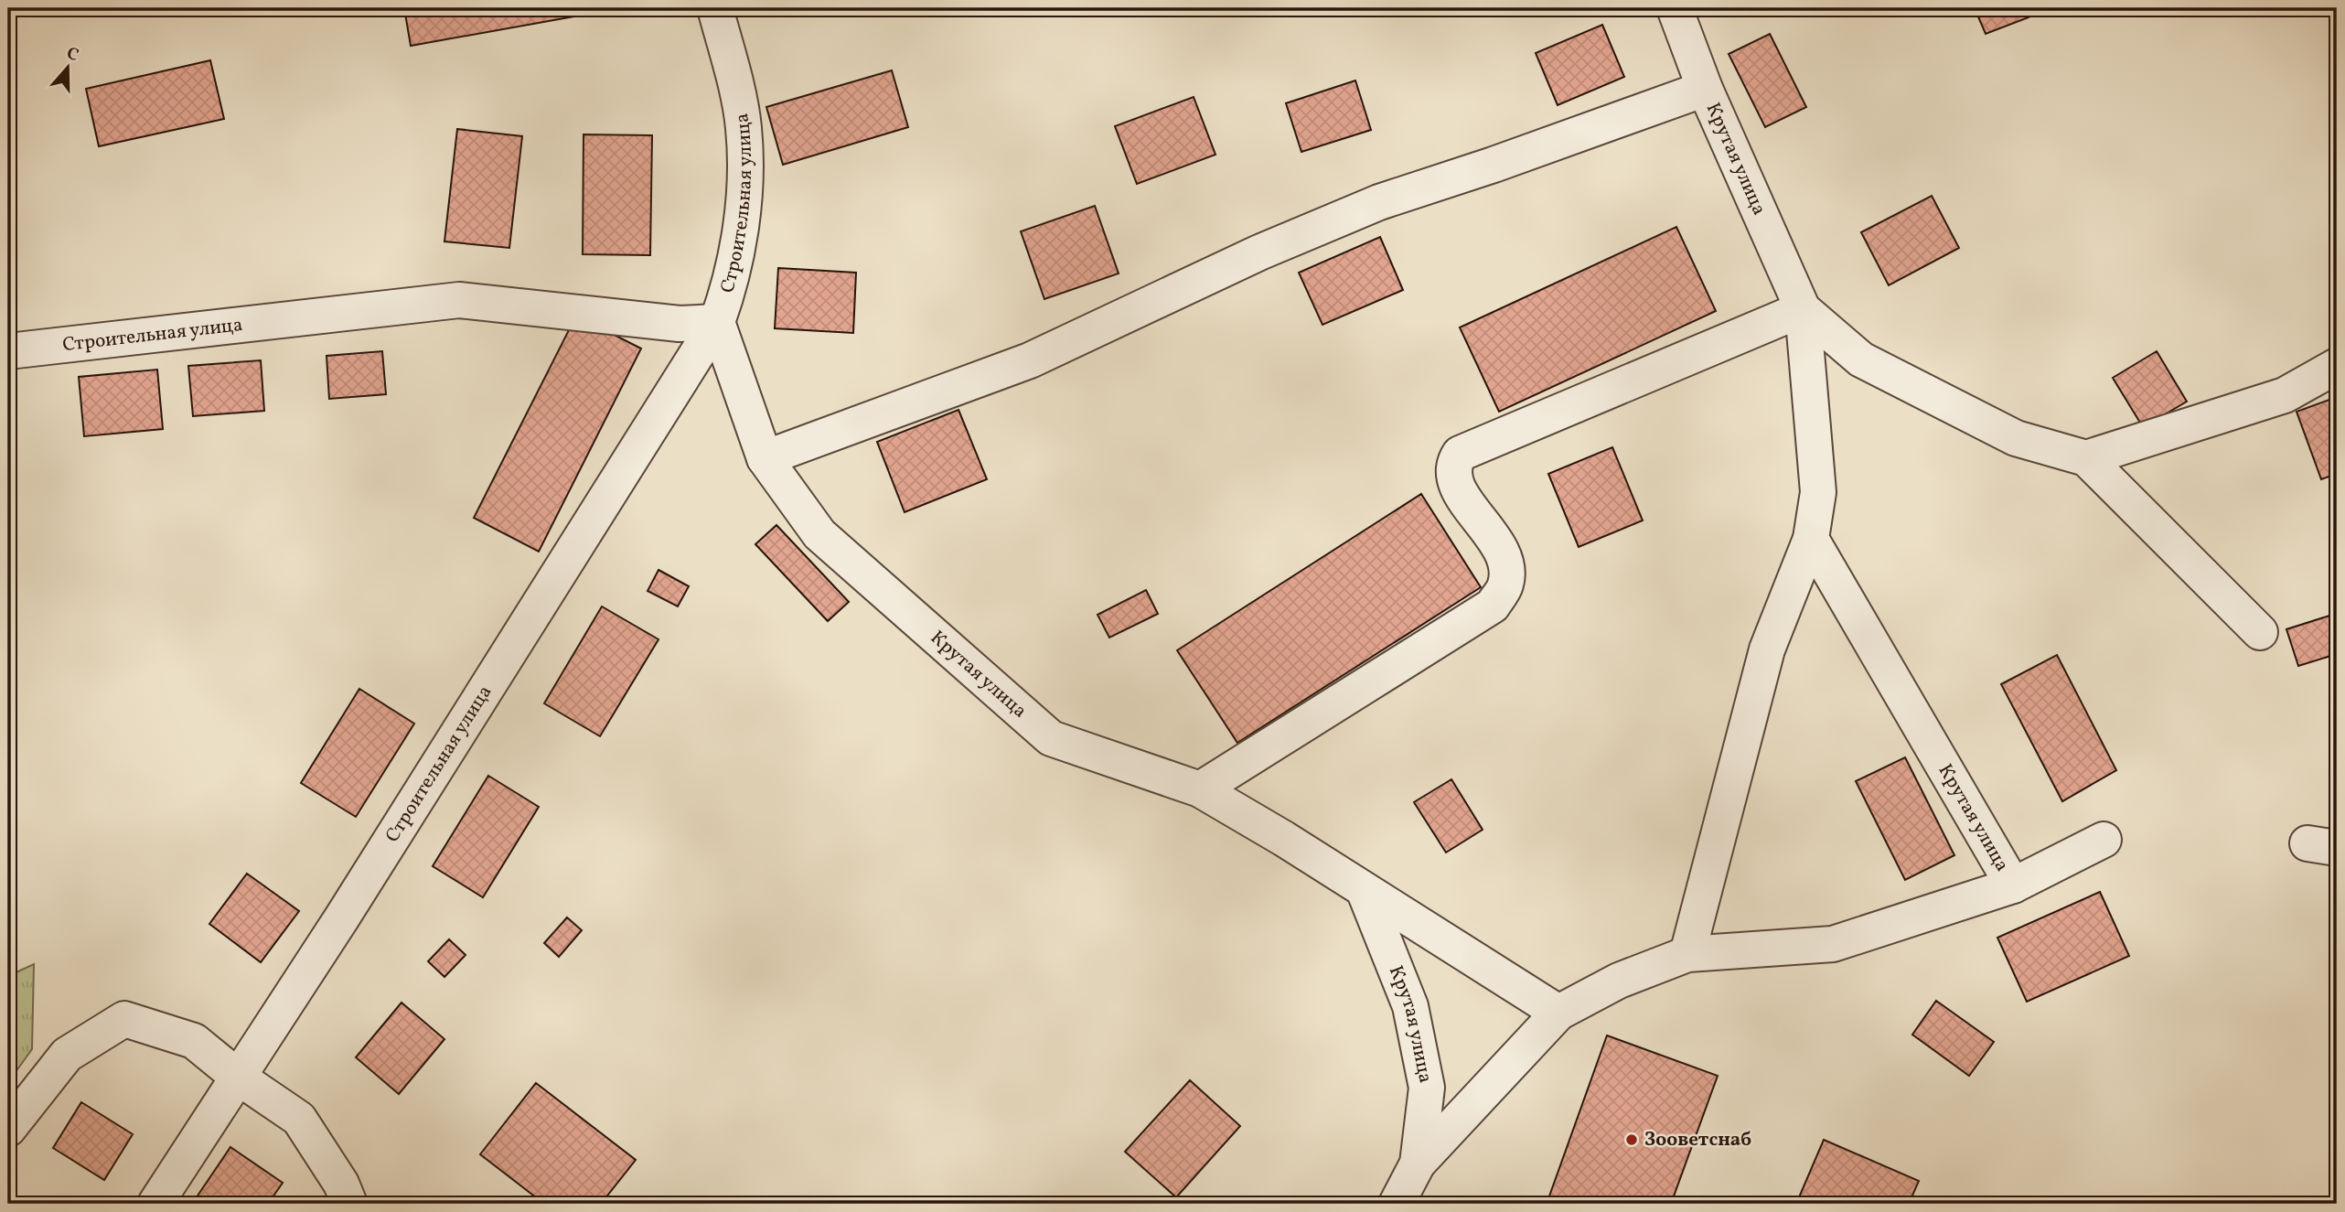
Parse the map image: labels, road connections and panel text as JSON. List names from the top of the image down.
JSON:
{
  "streets": {
    "street": ["Крутая улица", "Строительная улица"]
  },
  "crossings": [
    ["Крутая улица", "Строительная улица"]
  ],
  "places": ["Зооветснаб"],
  "north": "top"
}
